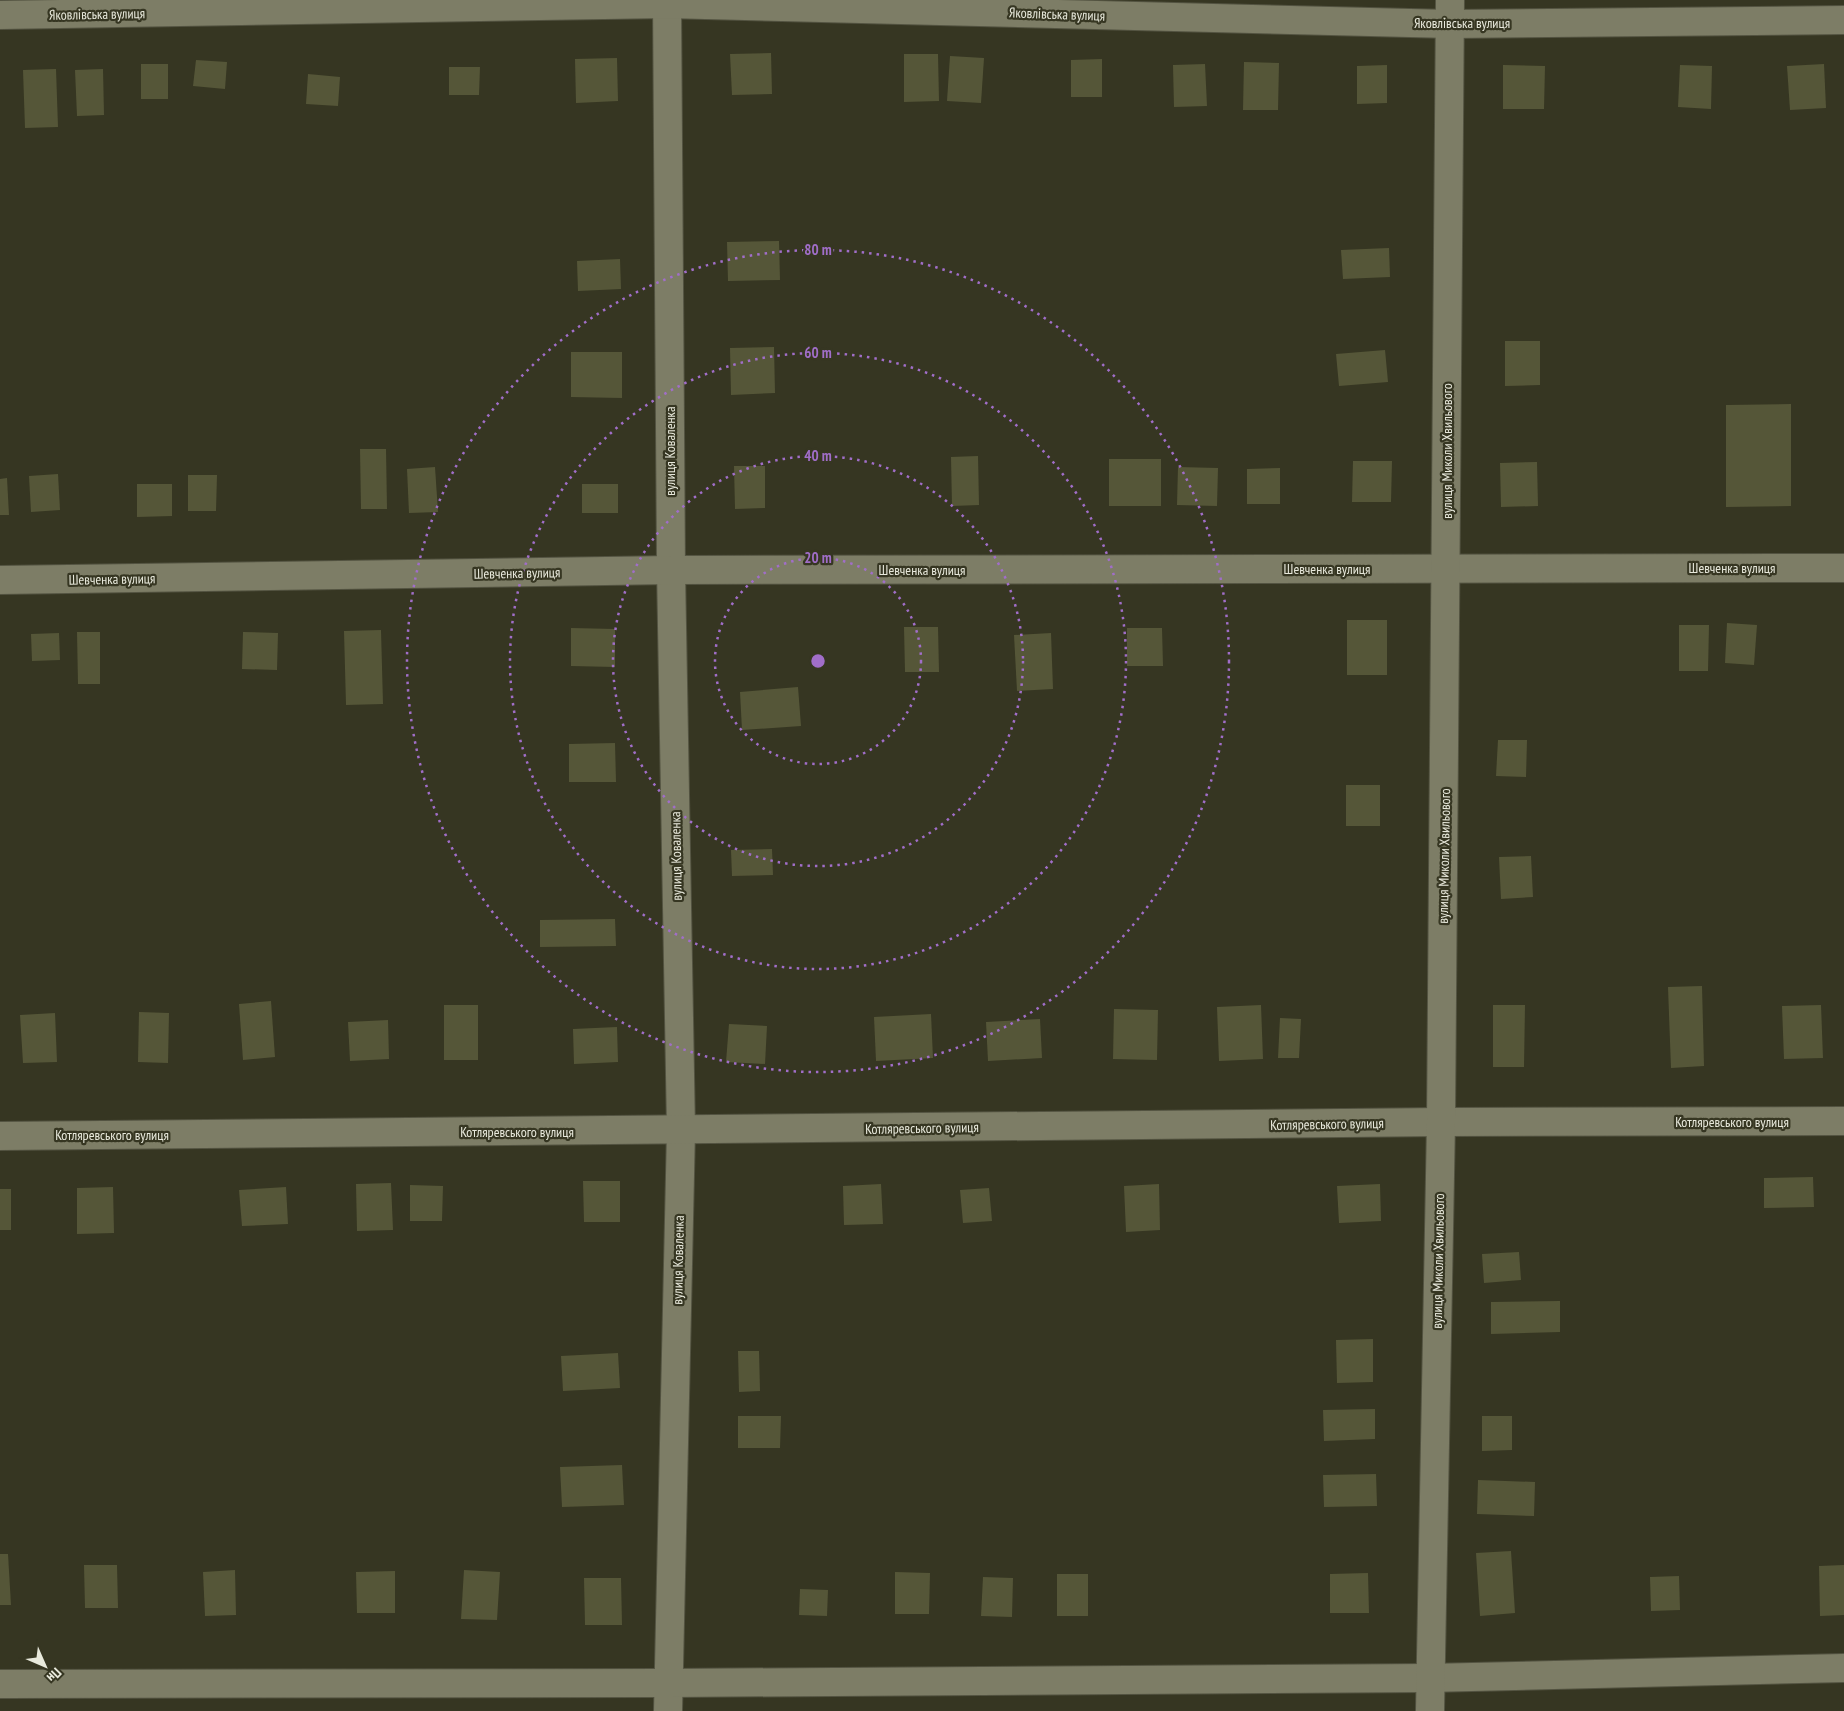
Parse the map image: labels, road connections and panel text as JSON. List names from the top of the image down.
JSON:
{
  "streets": {
    "street": [
      "Яковлівська вулиця",
      "вулиця Коваленка",
      "вулиця Миколи Хвильового",
      "Шевченка вулиця",
      "Котляревського вулиця"
    ]
  },
  "crossings": [
    ["Яковлівська вулиця", "вулиця Коваленка"],
    ["Яковлівська вулиця", "вулиця Миколи Хвильового"],
    ["вулиця Коваленка", "Шевченка вулиця"],
    ["вулиця Коваленка", "Котляревського вулиця"],
    ["вулиця Миколи Хвильового", "Шевченка вулиця"],
    ["вулиця Миколи Хвильового", "Котляревського вулиця"]
  ],
  "north": "bottom right",
  "rings": [
    "80 m",
    "60 m",
    "40 m",
    "20 m"
  ]
}
